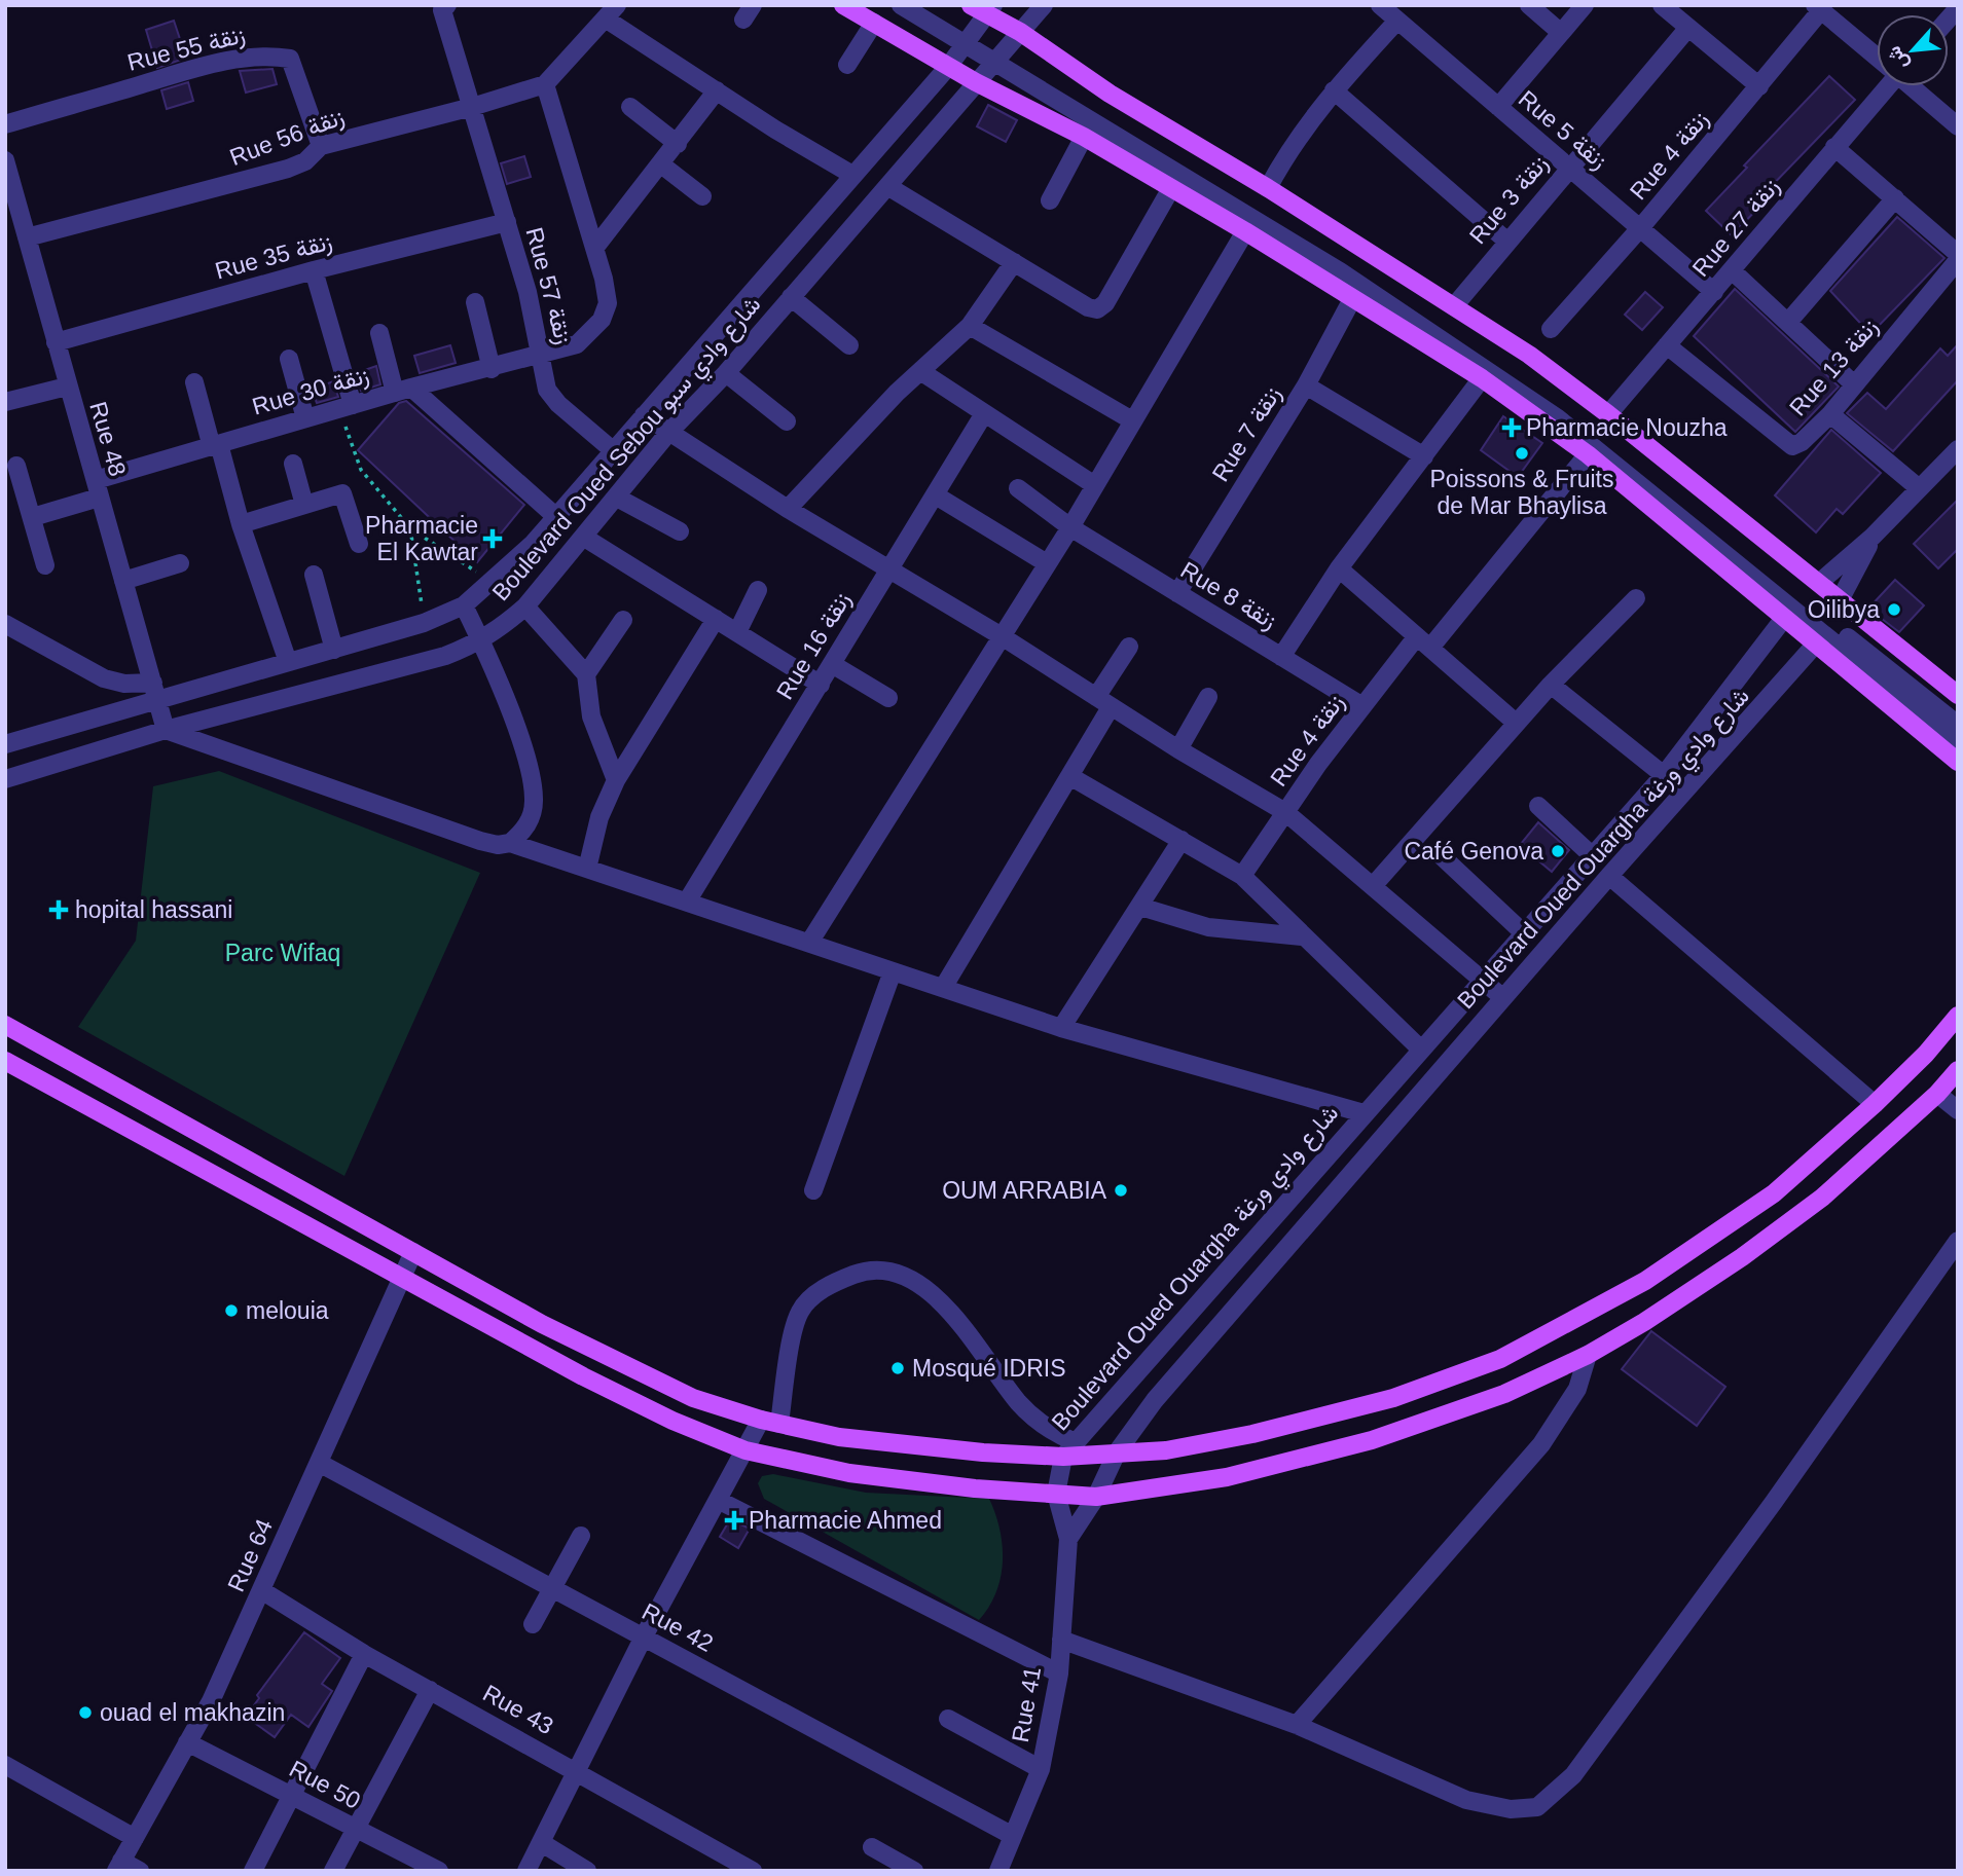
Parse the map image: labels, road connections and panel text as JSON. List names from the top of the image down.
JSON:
{
  "streets": {
    "street": [
      "Rue 55 زنقة",
      "Rue 5 زنقة",
      "Rue 56 زنقة",
      "Rue 4 زنقة",
      "Rue 3 زنقة",
      "Rue 27 زنقة",
      "Rue 35 زنقة",
      "Rue 57 زنقة",
      "Rue 13 زنقة",
      "Rue 30 زنقة",
      "Rue 7 زنقة",
      "Rue 48",
      "Boulevard Oued Sebou شارع وادي سبو",
      "Rue 8 زنقة",
      "Rue 16 زنقة",
      "Boulevard Oued Ouargha شارع وادي ورغة",
      "Rue 64",
      "Rue 42",
      "Rue 41",
      "Rue 43",
      "Rue 50"
    ]
  },
  "crossings": [
    ["Rue 55 زنقة", "Rue 56 زنقة"],
    ["Rue 5 زنقة", "Rue 4 زنقة"],
    ["Rue 5 زنقة", "Rue 3 زنقة"],
    ["Rue 5 زنقة", "Rue 27 زنقة"],
    ["Rue 56 زنقة", "Rue 57 زنقة"],
    ["Rue 56 زنقة", "Rue 30 زنقة"],
    ["Rue 56 زنقة", "Rue 48"],
    ["Rue 4 زنقة", "Rue 8 زنقة"],
    ["Rue 27 زنقة", "Rue 13 زنقة"],
    ["Rue 35 زنقة", "Rue 57 زنقة"],
    ["Rue 35 زنقة", "Rue 48"],
    ["Rue 57 زنقة", "Rue 30 زنقة"],
    ["Rue 57 زنقة", "Boulevard Oued Sebou شارع وادي سبو"],
    ["Rue 30 زنقة", "Rue 48"],
    ["Rue 7 زنقة", "Rue 8 زنقة"],
    ["Rue 48", "Boulevard Oued Sebou شارع وادي سبو"],
    ["Boulevard Oued Ouargha شارع وادي ورغة", "Rue 41"],
    ["Rue 64", "Rue 42"],
    ["Rue 64", "Rue 43"],
    ["Rue 64", "Rue 50"],
    ["Rue 42", "Rue 41"]
  ],
  "parks": ["Parc Wifaq"],
  "places": {
    "health": [
      "Pharmacie Nouzha",
      "Pharmacie El Kawtar",
      "hopital hassani",
      "Pharmacie Ahmed"
    ],
    "other": [
      "Poissons & Fruits de Mar Bhaylisa",
      "Oilibya",
      "Café Genova",
      "OUM ARRABIA",
      "melouia",
      "Mosqué IDRIS",
      "ouad el makhazin"
    ]
  },
  "north": "bottom left"
}
